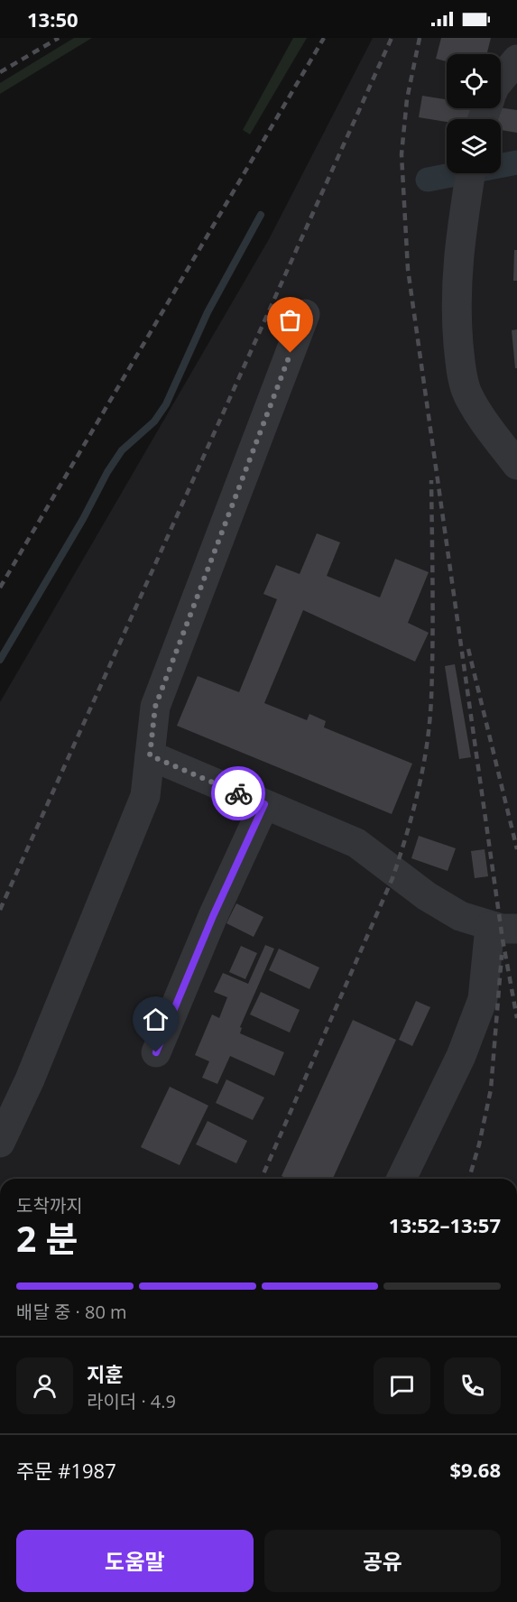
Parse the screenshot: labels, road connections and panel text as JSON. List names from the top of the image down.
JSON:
{
  "page": {
    "status": "13:50",
    "heading": ["2 분", "도착까지", "13:52–13:57"],
    "panel": [
      "지훈",
      "라이더 · 4.9",
      "주문 #1987",
      "$9.68"
    ],
    "bar": "배달 중 · 80 m",
    "buttons": ["도움말", "공유"]
  }
}
